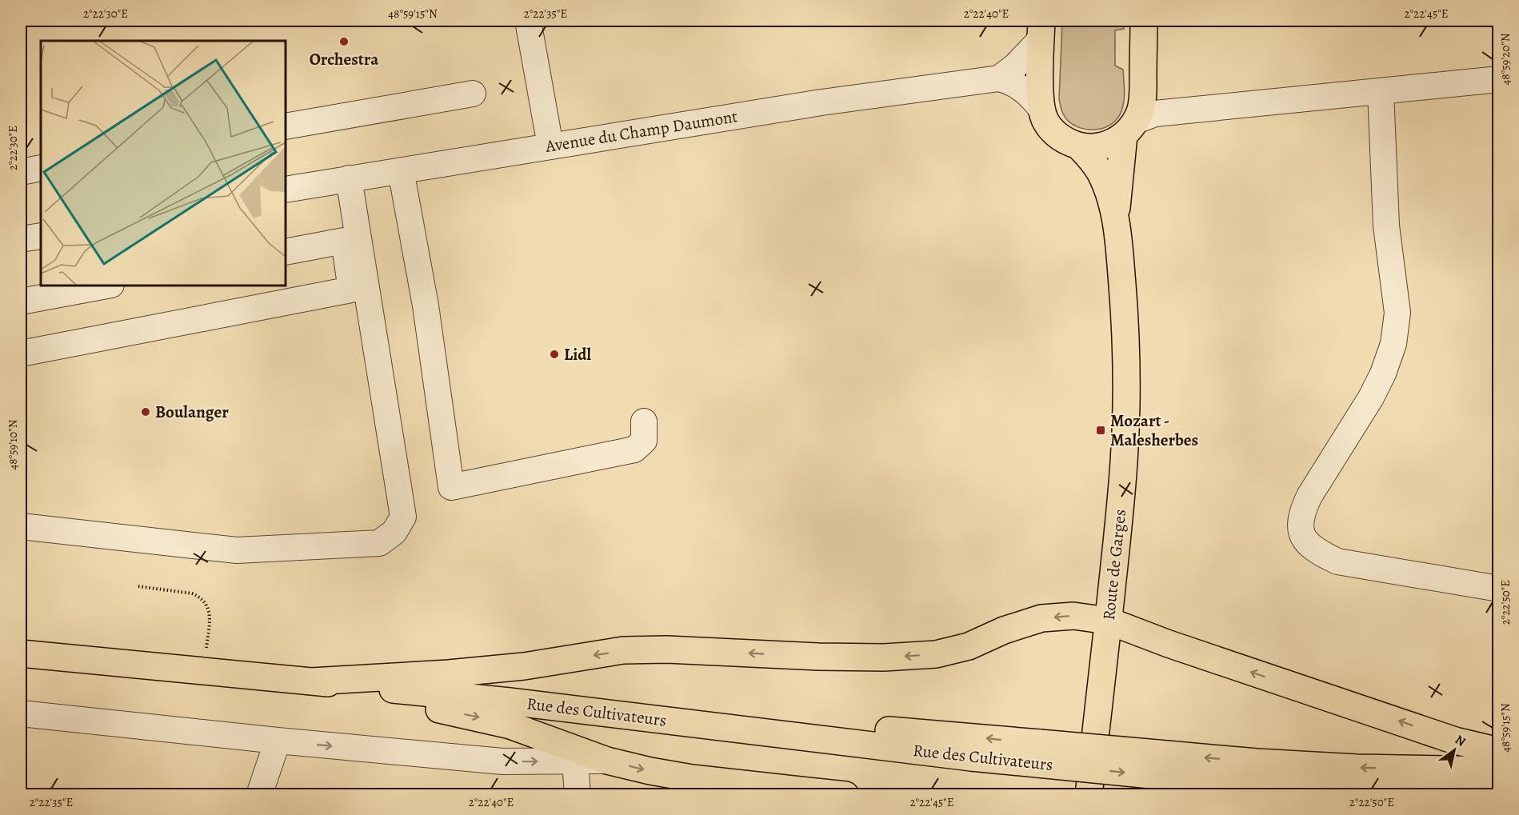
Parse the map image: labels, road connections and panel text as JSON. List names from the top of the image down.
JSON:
{
  "streets": {
    "main road": ["Route de Garges", "Rue des Cultivateurs"],
    "street": ["Avenue du Champ Daumont"]
  },
  "places": {
    "other": ["Orchestra", "Lidl", "Boulanger"],
    "transit": ["Mozart - Malesherbes"]
  },
  "north": "top right",
  "coordinates": [
    "2°22'30\"E",
    "48°59'15\"N",
    "2°22'35\"E",
    "2°22'40\"E",
    "2°22'45\"E",
    "48°59'20\"N",
    "48°59'10\"N",
    "2°22'50\"E"
  ]
}
